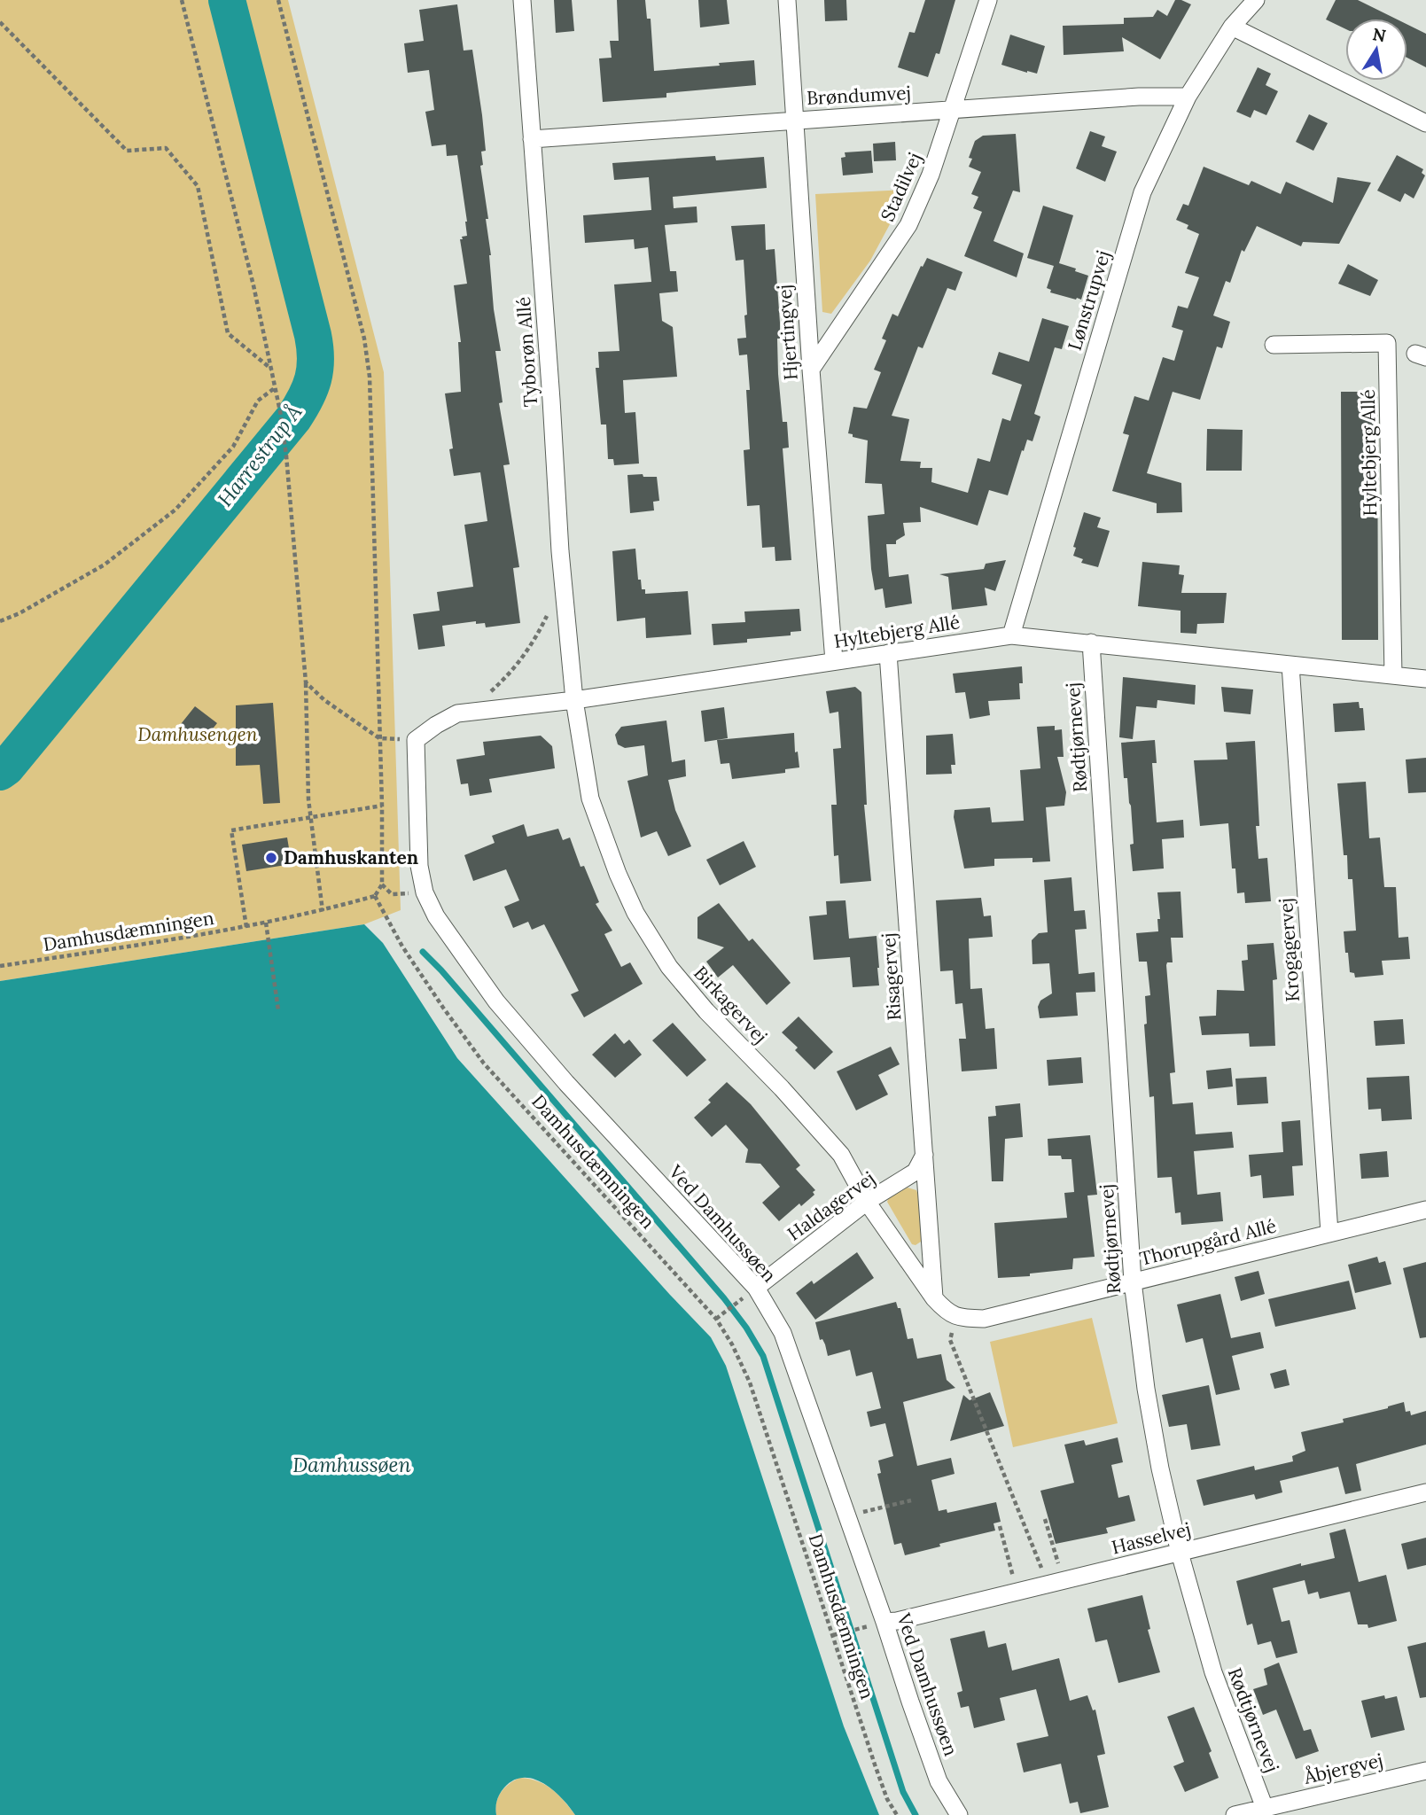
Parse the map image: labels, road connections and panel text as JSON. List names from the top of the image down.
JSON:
{
  "streets": {
    "street": [
      "Brøndumvej",
      "Stadilvej",
      "Lønstrupvej",
      "Hjertingvej",
      "Tyborøn Allé",
      "Hyltebjerg Allé",
      "Rødtjørnevej",
      "Krogagervej",
      "Risagervej",
      "Birkagervej",
      "Haldagervej",
      "Ved Damhussøen",
      "Thorupgård Allé",
      "Hasselvej",
      "Åbjergvej"
    ],
    "path": ["Damhusdæmningen"]
  },
  "crossings": [
    ["Brøndumvej", "Stadilvej"],
    ["Brøndumvej", "Lønstrupvej"],
    ["Brøndumvej", "Hjertingvej"],
    ["Brøndumvej", "Tyborøn Allé"],
    ["Stadilvej", "Hjertingvej"],
    ["Lønstrupvej", "Hyltebjerg Allé"],
    ["Hjertingvej", "Hyltebjerg Allé"],
    ["Tyborøn Allé", "Hyltebjerg Allé"],
    ["Tyborøn Allé", "Birkagervej"],
    ["Hyltebjerg Allé", "Rødtjørnevej"],
    ["Hyltebjerg Allé", "Krogagervej"],
    ["Hyltebjerg Allé", "Risagervej"],
    ["Hyltebjerg Allé", "Birkagervej"],
    ["Hyltebjerg Allé", "Ved Damhussøen"],
    ["Rødtjørnevej", "Thorupgård Allé"],
    ["Rødtjørnevej", "Hasselvej"],
    ["Rødtjørnevej", "Åbjergvej"],
    ["Krogagervej", "Thorupgård Allé"],
    ["Risagervej", "Birkagervej"],
    ["Risagervej", "Haldagervej"],
    ["Birkagervej", "Haldagervej"],
    ["Haldagervej", "Ved Damhussøen"],
    ["Ved Damhussøen", "Hasselvej"]
  ],
  "water": ["Harrestrup Å", "Damhussøen"],
  "parks": ["Damhusengen"],
  "places": ["Damhuskanten"],
  "north": "top"
}
